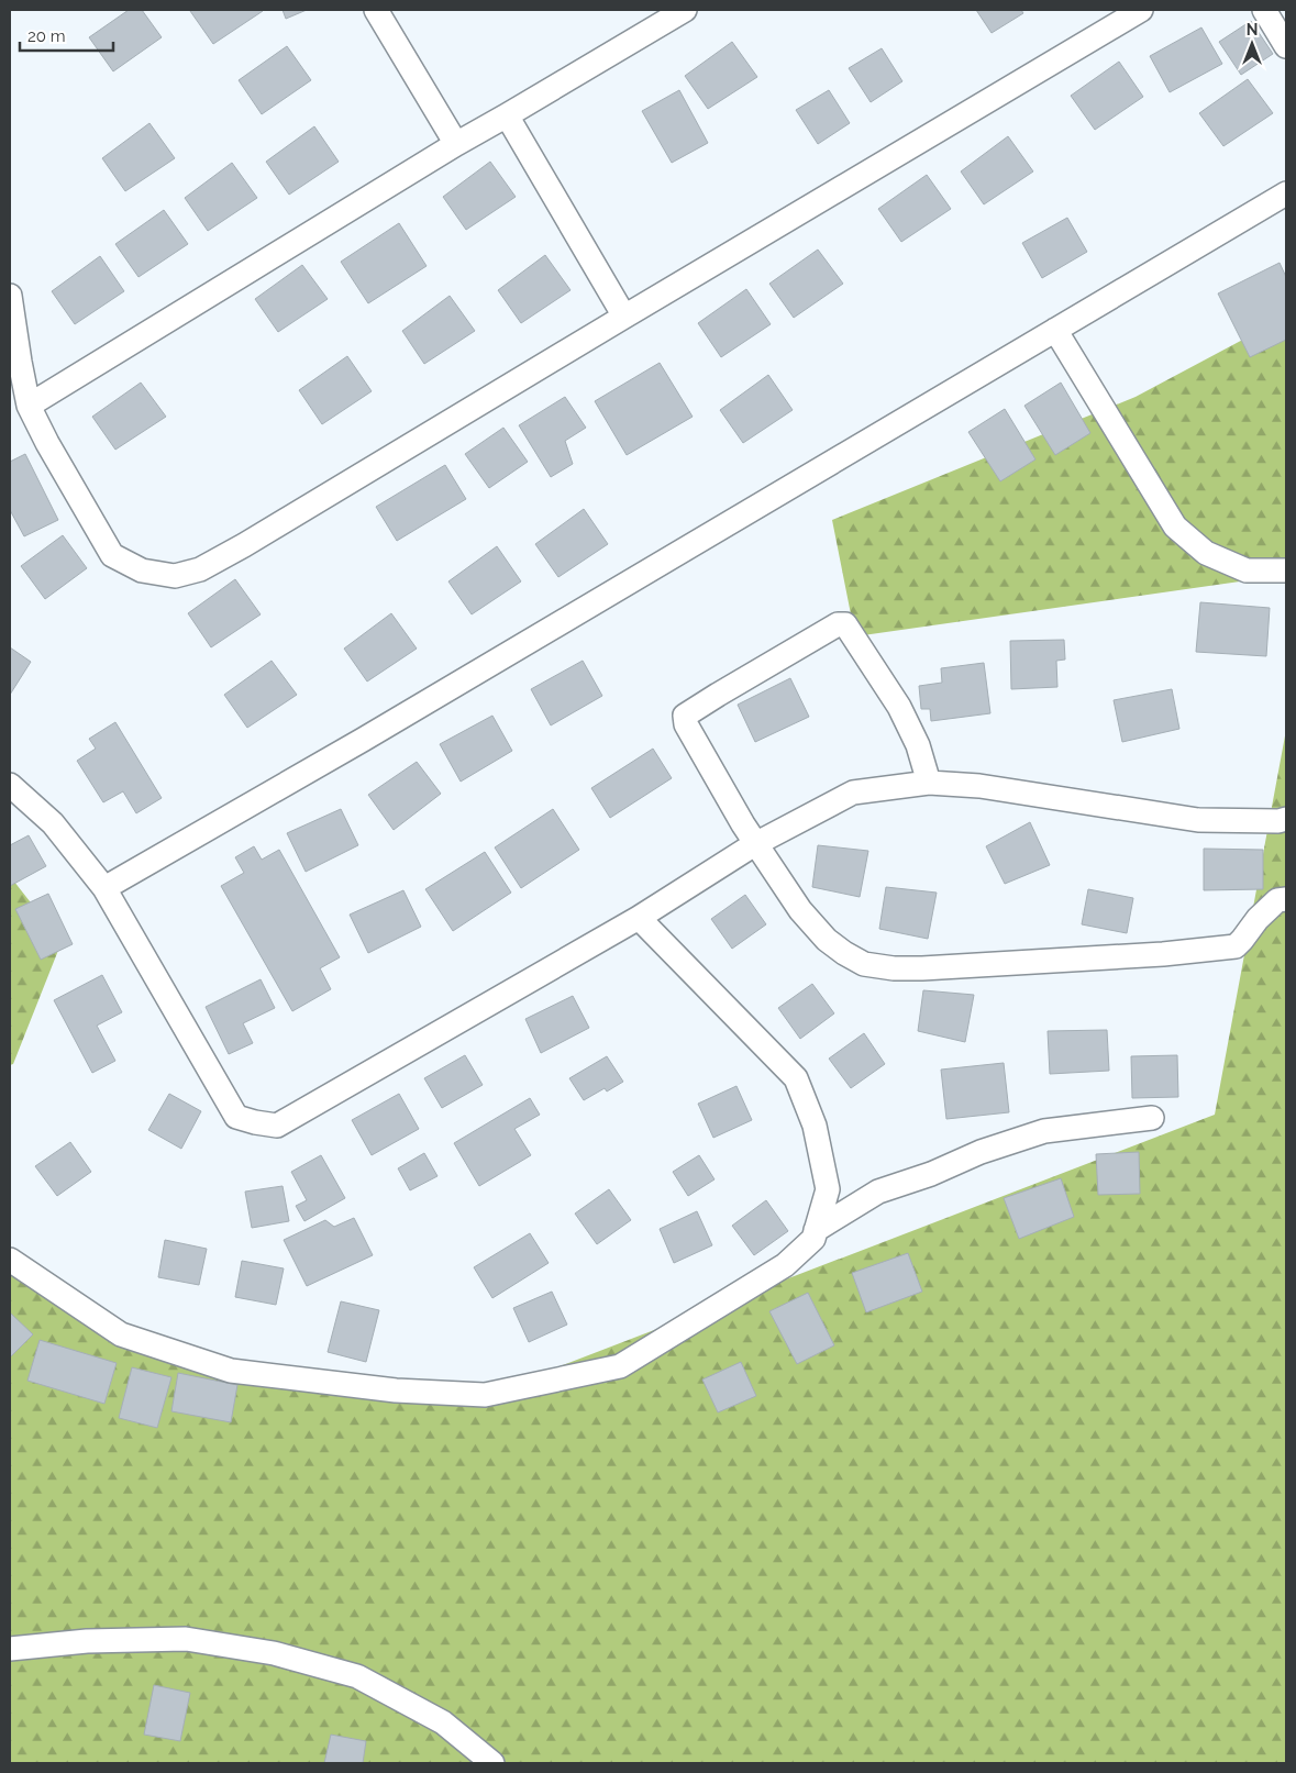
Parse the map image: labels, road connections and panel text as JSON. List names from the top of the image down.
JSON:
{
  "scale_bar": "20 m",
  "north": "top"
}
